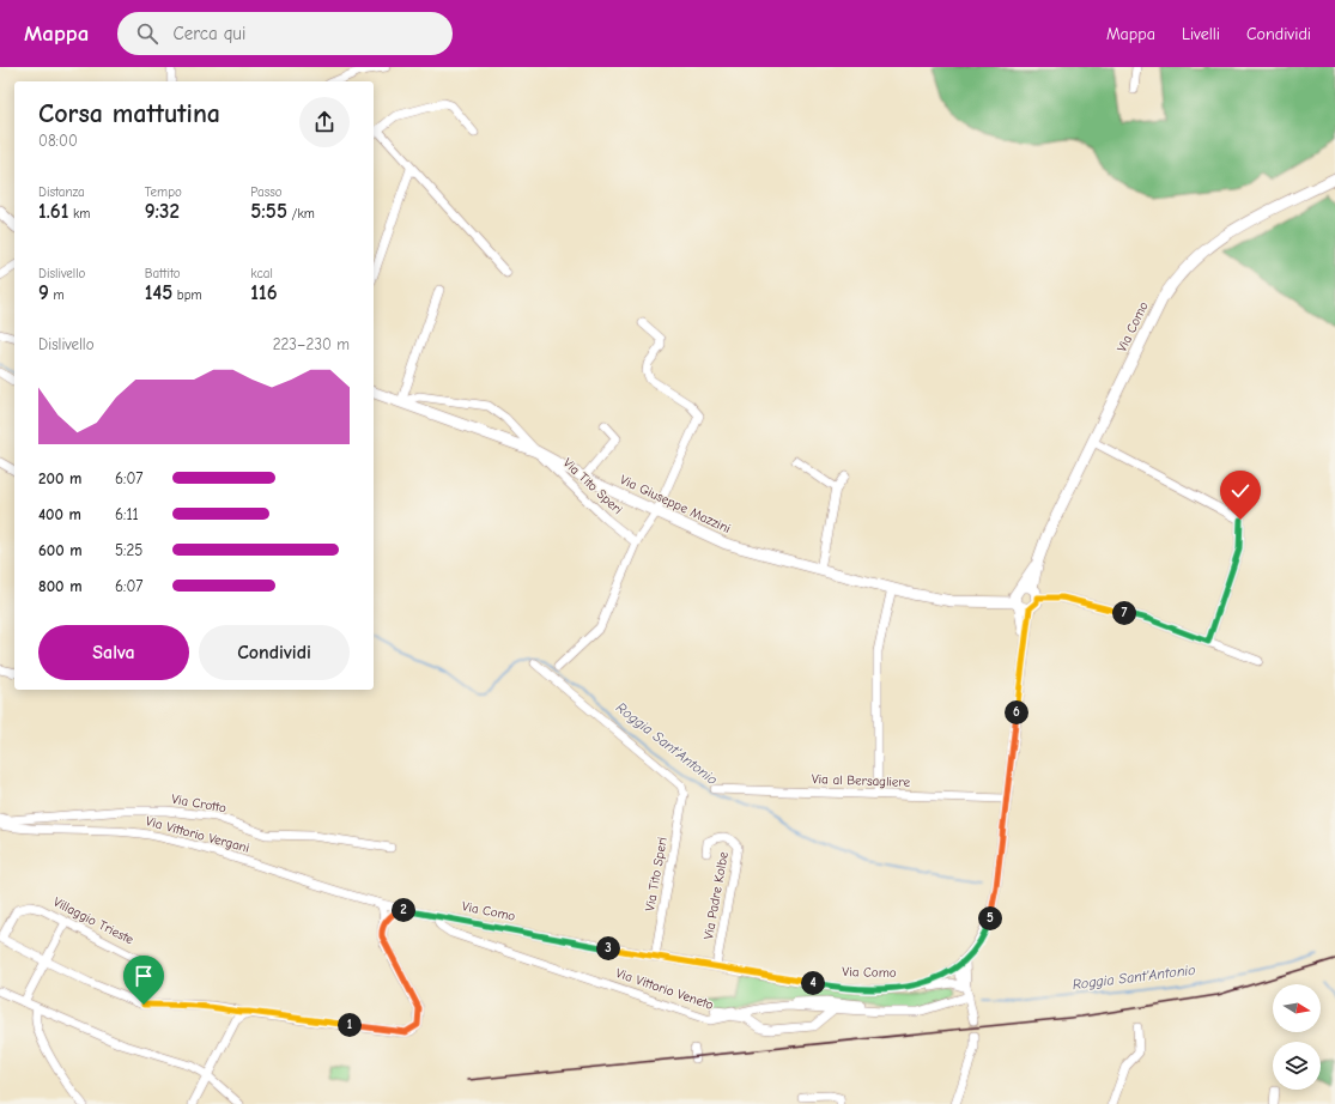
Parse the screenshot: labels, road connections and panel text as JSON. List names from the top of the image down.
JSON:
{
  "streets": {
    "main road": ["Via Como", "Via Giuseppe Mazzini"],
    "street": [
      "Via Tito Speri",
      "Via al Bersagliere",
      "Via Crotto",
      "Via Vittorio Vergani",
      "Via Padre Kolbe",
      "Villaggio Trieste",
      "Via Vittorio Veneto"
    ]
  },
  "crossings": [
    ["Via Como", "Via Tito Speri"],
    ["Via Como", "Via Giuseppe Mazzini"],
    ["Via Como", "Via al Bersagliere"],
    ["Via Como", "Via Vittorio Vergani"],
    ["Via Como", "Via Padre Kolbe"],
    ["Via Como", "Via Vittorio Veneto"],
    ["Via Tito Speri", "Via Giuseppe Mazzini"]
  ],
  "water": ["Roggia Sant'Antonio"],
  "north": "right",
  "page": {
    "header": "Mappa",
    "search": "Cerca qui",
    "nav": ["Mappa", "Livelli", "Condividi"],
    "heading": ["Corsa mattutina", "08:00"],
    "stats": [
      ["Distanza", "1.61 km"],
      ["Tempo", "9:32"],
      ["Passo", "5:55 /km"],
      ["Dislivello", "9 m"],
      ["Battito", "145 bpm"],
      ["kcal", "116"]
    ],
    "chart": ["Dislivello", "223–230 m"],
    "list": [
      {
        "name": "200 m",
        "note": "6:07"
      },
      {
        "name": "400 m",
        "note": "6:11"
      },
      {
        "name": "600 m",
        "note": "5:25"
      },
      {
        "name": "800 m",
        "note": "6:07"
      }
    ],
    "pins": [
      "7",
      "6",
      "2",
      "5",
      "3",
      "4",
      "1"
    ],
    "buttons": ["Salva", "Condividi"]
  }
}
